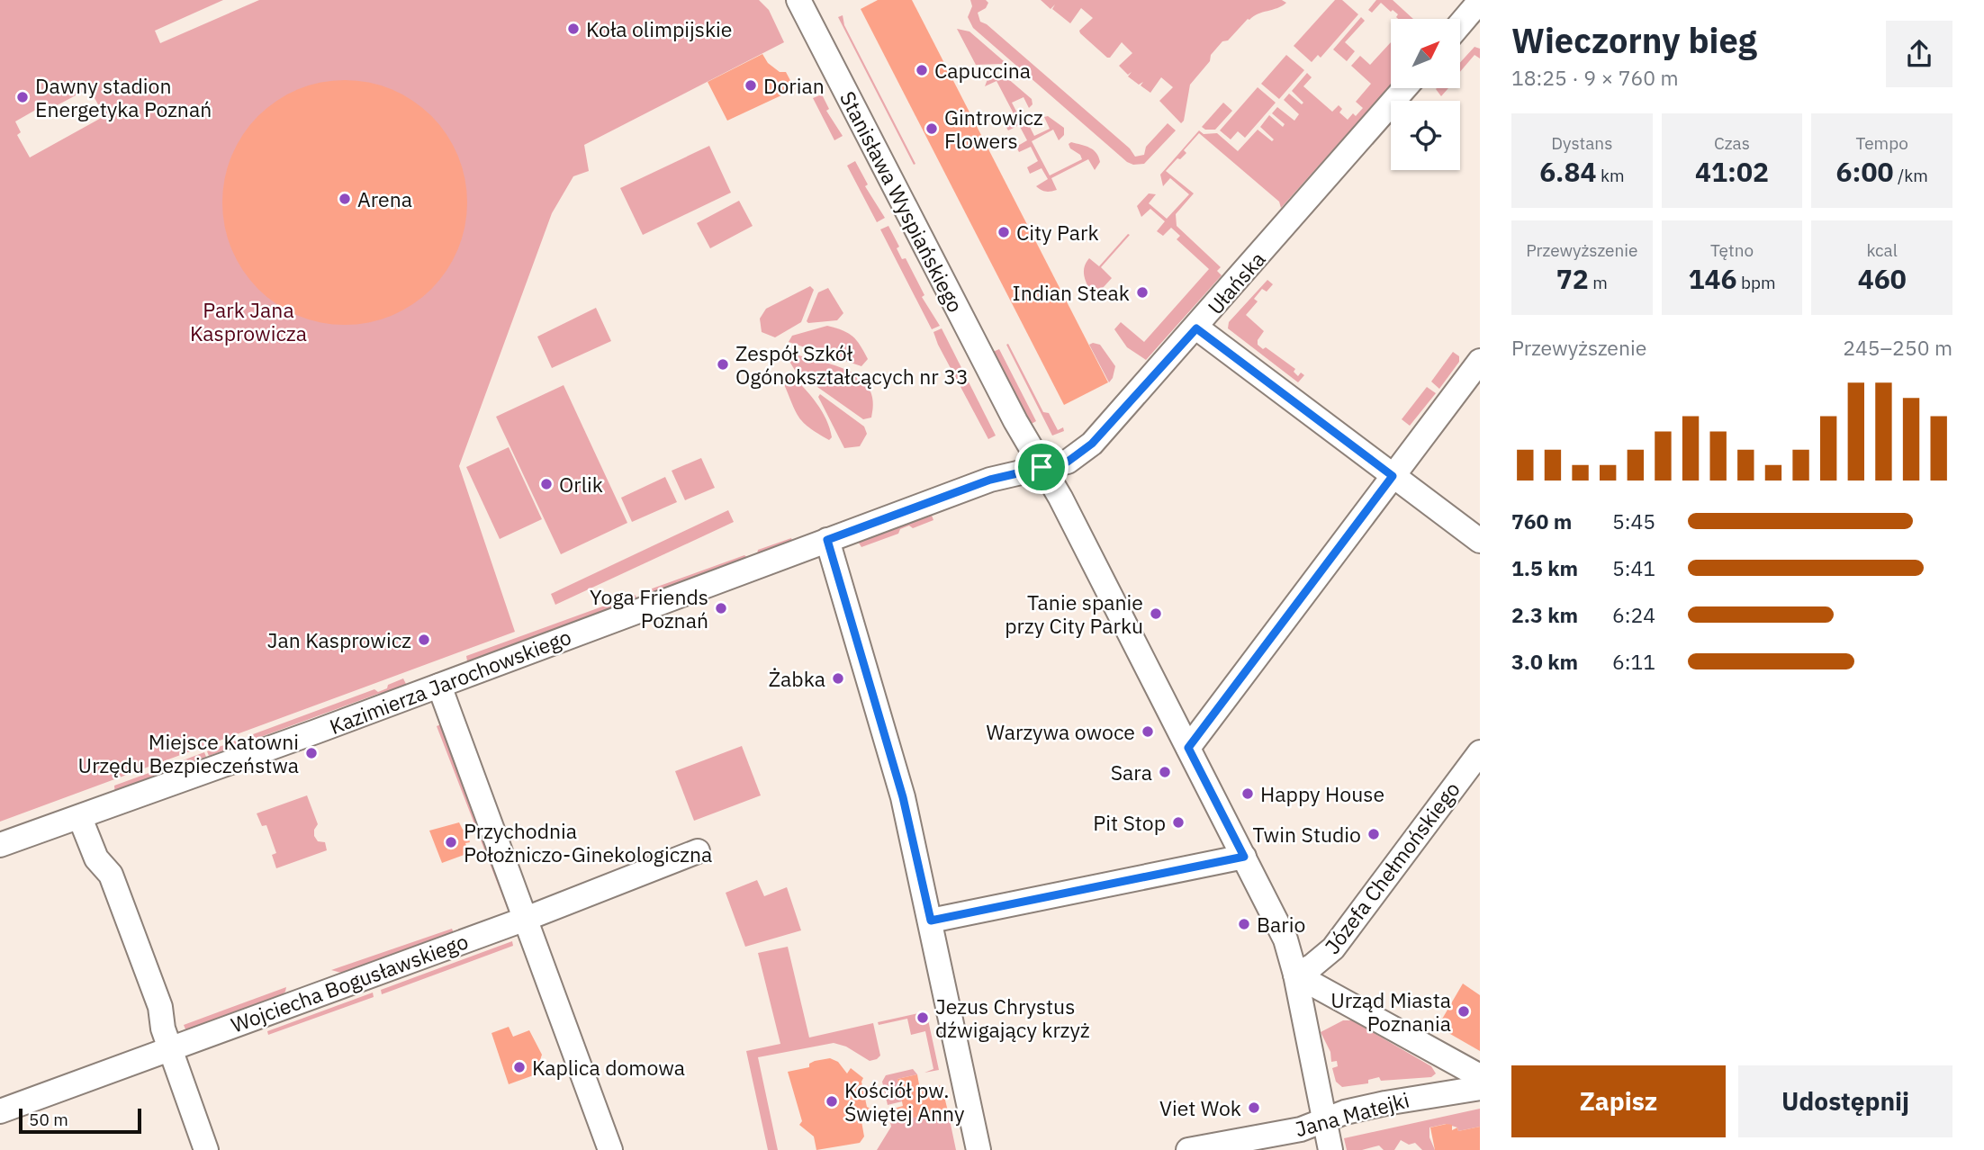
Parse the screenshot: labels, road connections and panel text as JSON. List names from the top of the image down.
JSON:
{
  "streets": {
    "street": [
      "Stanisława Wyspiańskiego",
      "Ułańska",
      "Kazimierza Jarochowskiego",
      "Józefa Chełmońskiego",
      "Wojciecha Bogusławskiego",
      "Jana Matejki"
    ]
  },
  "crossings": [
    ["Stanisława Wyspiańskiego", "Ułańska"],
    ["Stanisława Wyspiańskiego", "Kazimierza Jarochowskiego"],
    ["Stanisława Wyspiańskiego", "Józefa Chełmońskiego"],
    ["Stanisława Wyspiańskiego", "Jana Matejki"],
    ["Ułańska", "Kazimierza Jarochowskiego"]
  ],
  "parks": ["Park Jana Kasprowicza"],
  "places": [
    "Koła olimpijskie",
    "Capuccina",
    "Dorian",
    "Dawny stadion Energetyka Poznań",
    "Gintrowicz Flowers",
    "Arena",
    "City Park",
    "Indian Steak",
    "Zespół Szkół Ogónokształcących nr 33",
    "Orlik",
    "Yoga Friends Poznań",
    "Tanie spanie przy City Parku",
    "Jan Kasprowicz",
    "Żabka",
    "Warzywa owoce",
    "Miejsce Katowni Urzędu Bezpieczeństwa",
    "Sara",
    "Happy House",
    "Pit Stop",
    "Twin Studio",
    "Przychodnia Położniczo-Ginekologiczna",
    "Bario",
    "Urząd Miasta Poznania",
    "Jezus Chrystus dźwigający krzyż",
    "Kaplica domowa",
    "Kościół pw. Świętej Anny",
    "Viet Wok"
  ],
  "scale_bar": "50 m",
  "north": "top right",
  "page": {
    "heading": ["Wieczorny bieg", "18:25 · 9 × 760 m"],
    "stats": [
      ["Dystans", "6.84 km"],
      ["Czas", "41:02"],
      ["Tempo", "6:00 /km"],
      ["Przewyższenie", "72 m"],
      ["Tętno", "146 bpm"],
      ["kcal", "460"]
    ],
    "chart": ["Przewyższenie", "245–250 m"],
    "list": [
      {
        "name": "760 m",
        "note": "5:45"
      },
      {
        "name": "1.5 km",
        "note": "5:41"
      },
      {
        "name": "2.3 km",
        "note": "6:24"
      },
      {
        "name": "3.0 km",
        "note": "6:11"
      }
    ],
    "buttons": ["Zapisz", "Udostępnij"],
    "scale": "50 m"
  }
}
